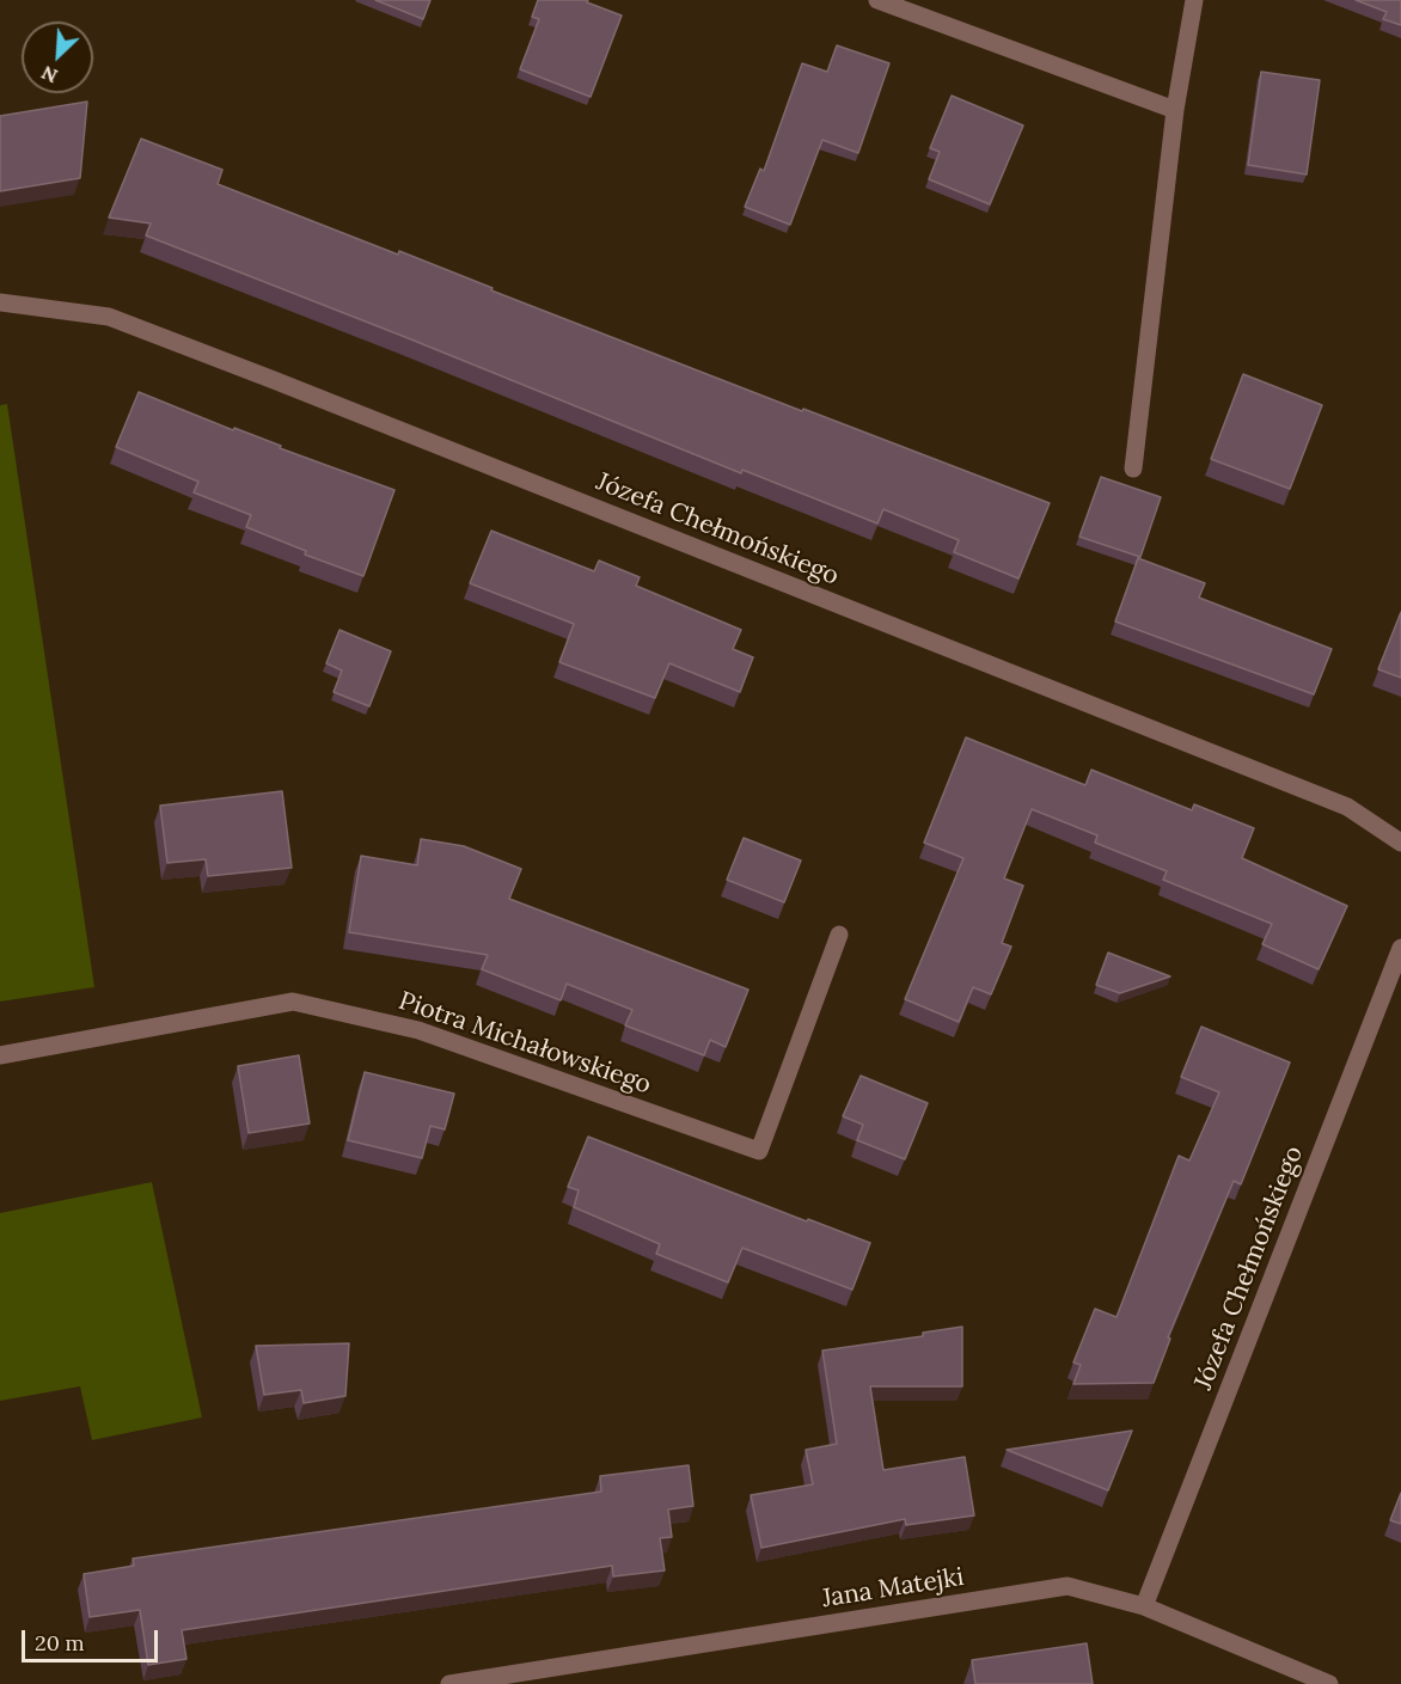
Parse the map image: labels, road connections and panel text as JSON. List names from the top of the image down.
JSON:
{
  "streets": {
    "street": ["Józefa Chełmońskiego", "Piotra Michałowskiego", "Jana Matejki"]
  },
  "crossings": [
    ["Józefa Chełmońskiego", "Jana Matejki"]
  ],
  "scale_bar": "20 m",
  "north": "bottom left"
}
